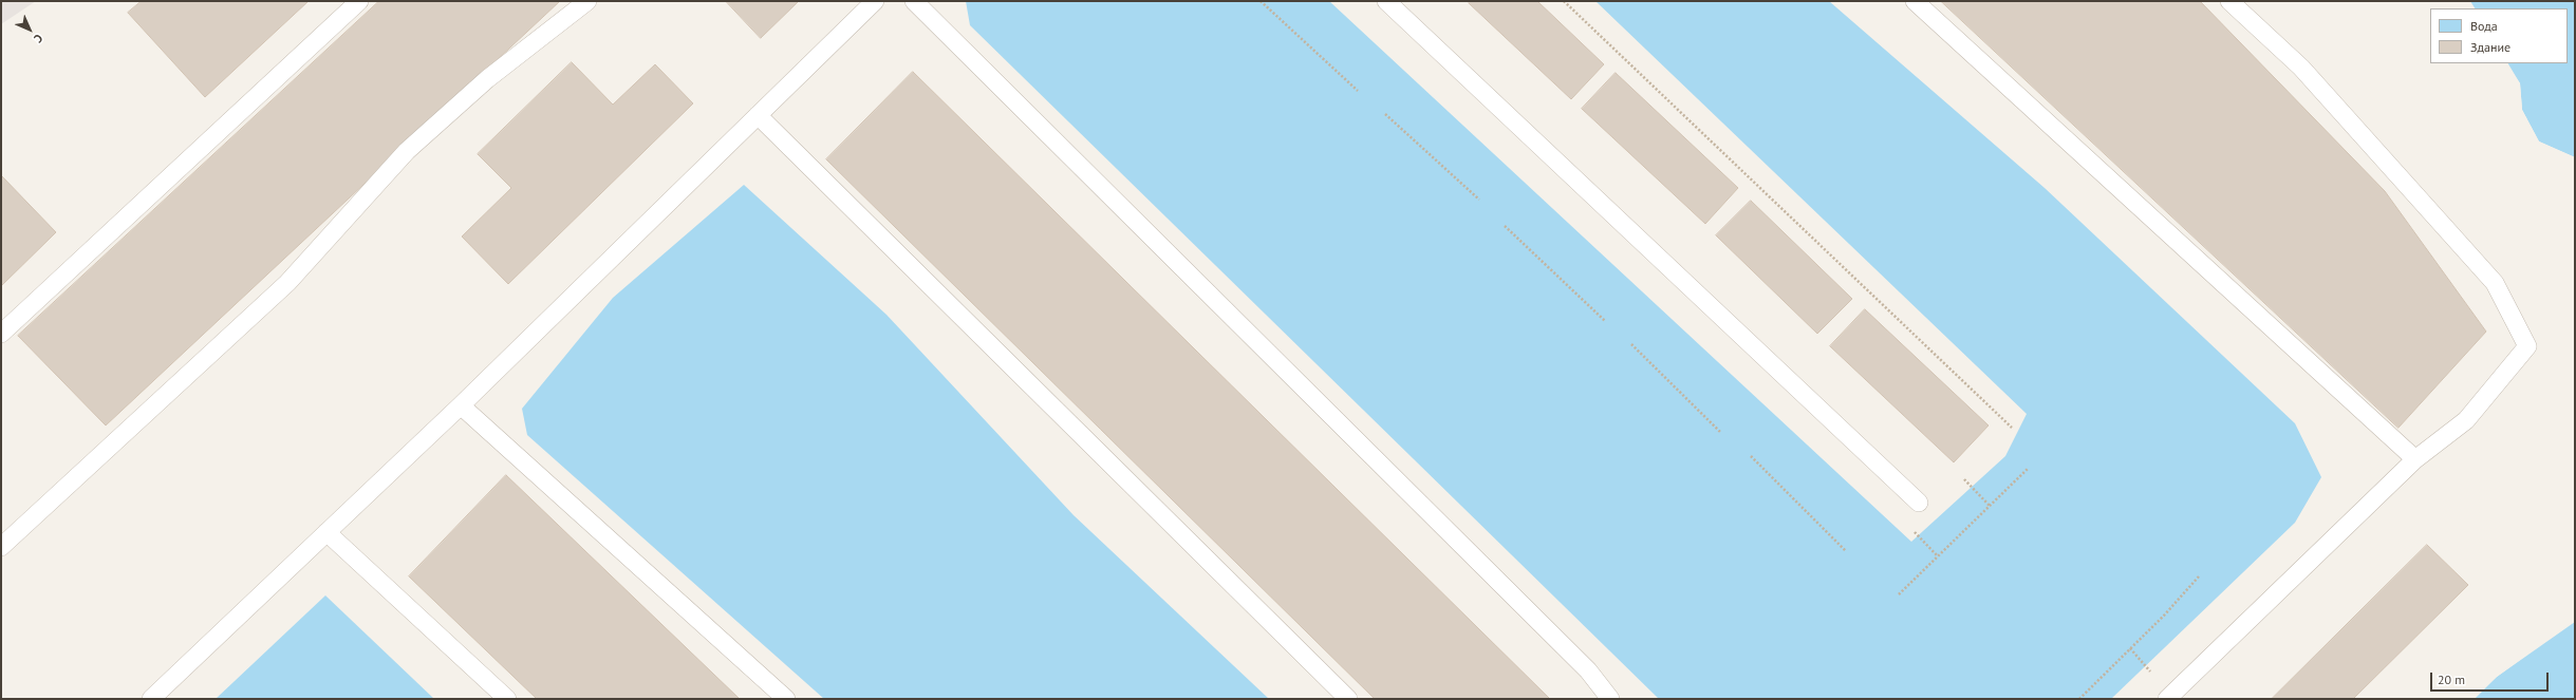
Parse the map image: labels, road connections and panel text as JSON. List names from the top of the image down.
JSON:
{
  "legend": ["Вода", "Здание"],
  "scale_bar": "20 m",
  "north": "bottom right"
}
